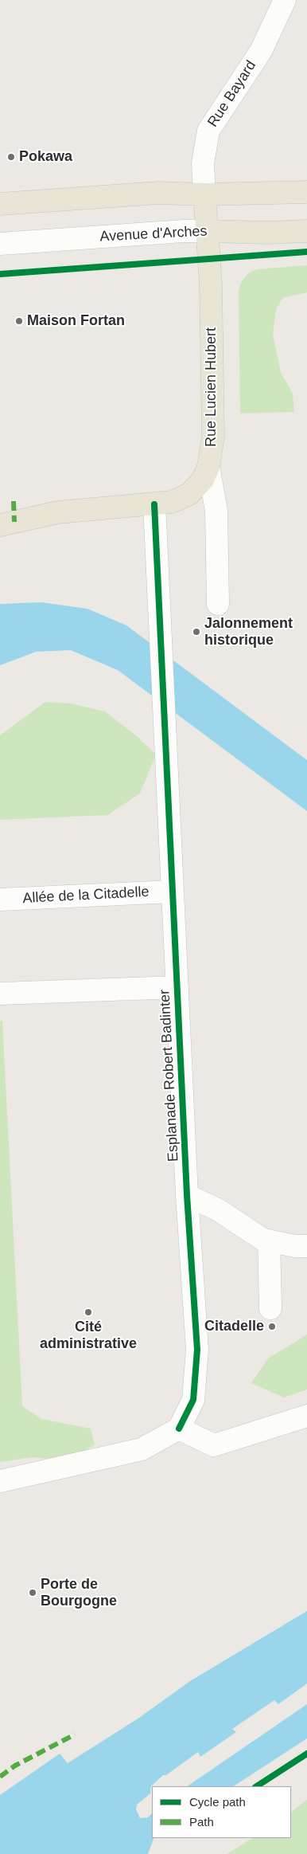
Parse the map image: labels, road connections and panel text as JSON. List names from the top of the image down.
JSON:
{
  "streets": {
    "main road": ["Avenue d'Arches", "Rue Lucien Hubert"],
    "street": ["Rue Bayard", "Allée de la Citadelle", "Esplanade Robert Badinter"]
  },
  "crossings": [
    ["Rue Bayard", "Rue Lucien Hubert"],
    ["Avenue d'Arches", "Rue Lucien Hubert"],
    ["Allée de la Citadelle", "Esplanade Robert Badinter"]
  ],
  "places": [
    "Pokawa",
    "Maison Fortan",
    "Jalonnement historique",
    "Cité administrative",
    "Citadelle",
    "Porte de Bourgogne"
  ],
  "legend": ["Cycle path", "Path"]
}
